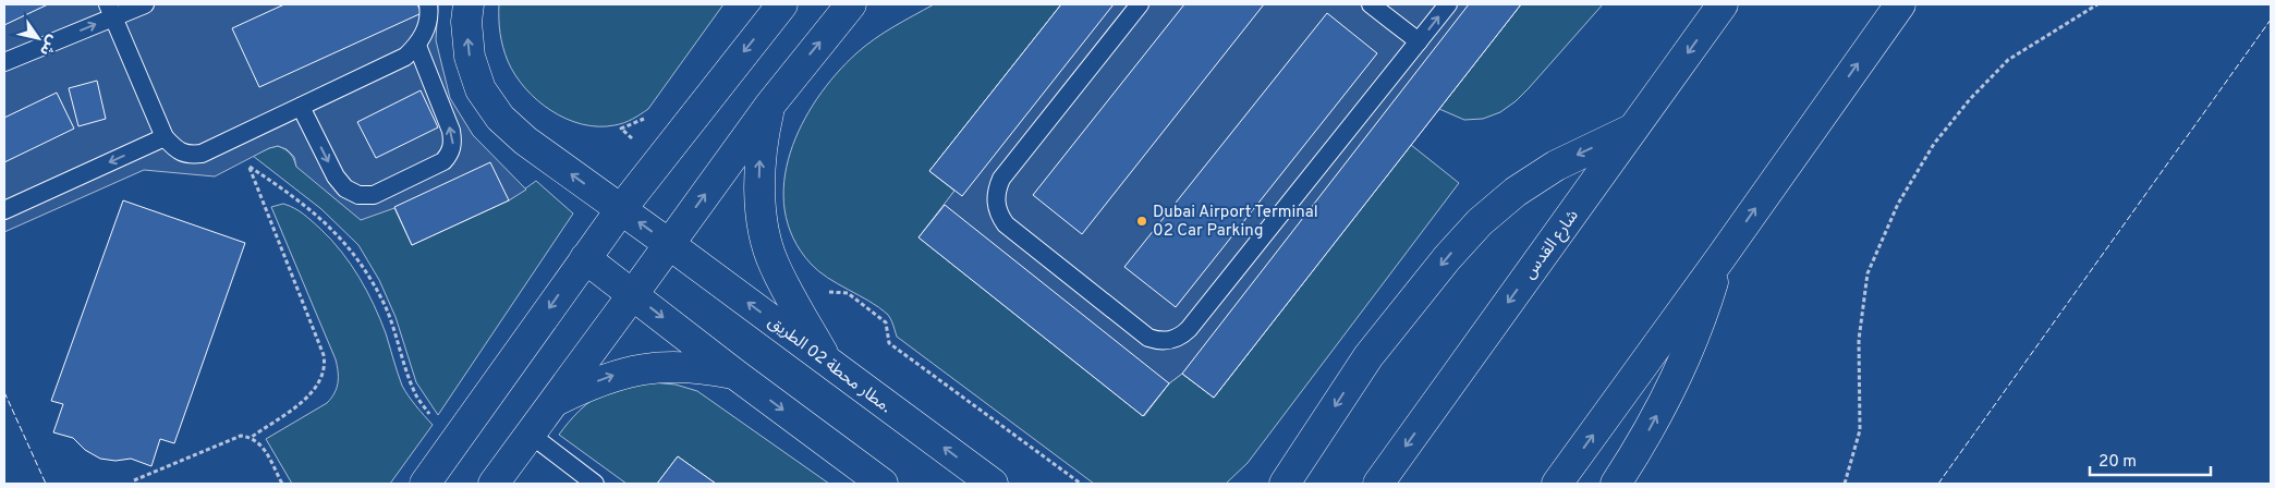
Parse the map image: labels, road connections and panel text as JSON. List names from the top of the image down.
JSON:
{
  "streets": {
    "street": ["شارع القدس", "مطار محطة 02 الطريق."]
  },
  "places": ["Dubai Airport Terminal 02 Car Parking"],
  "scale_bar": "20 m",
  "north": "bottom right"
}
